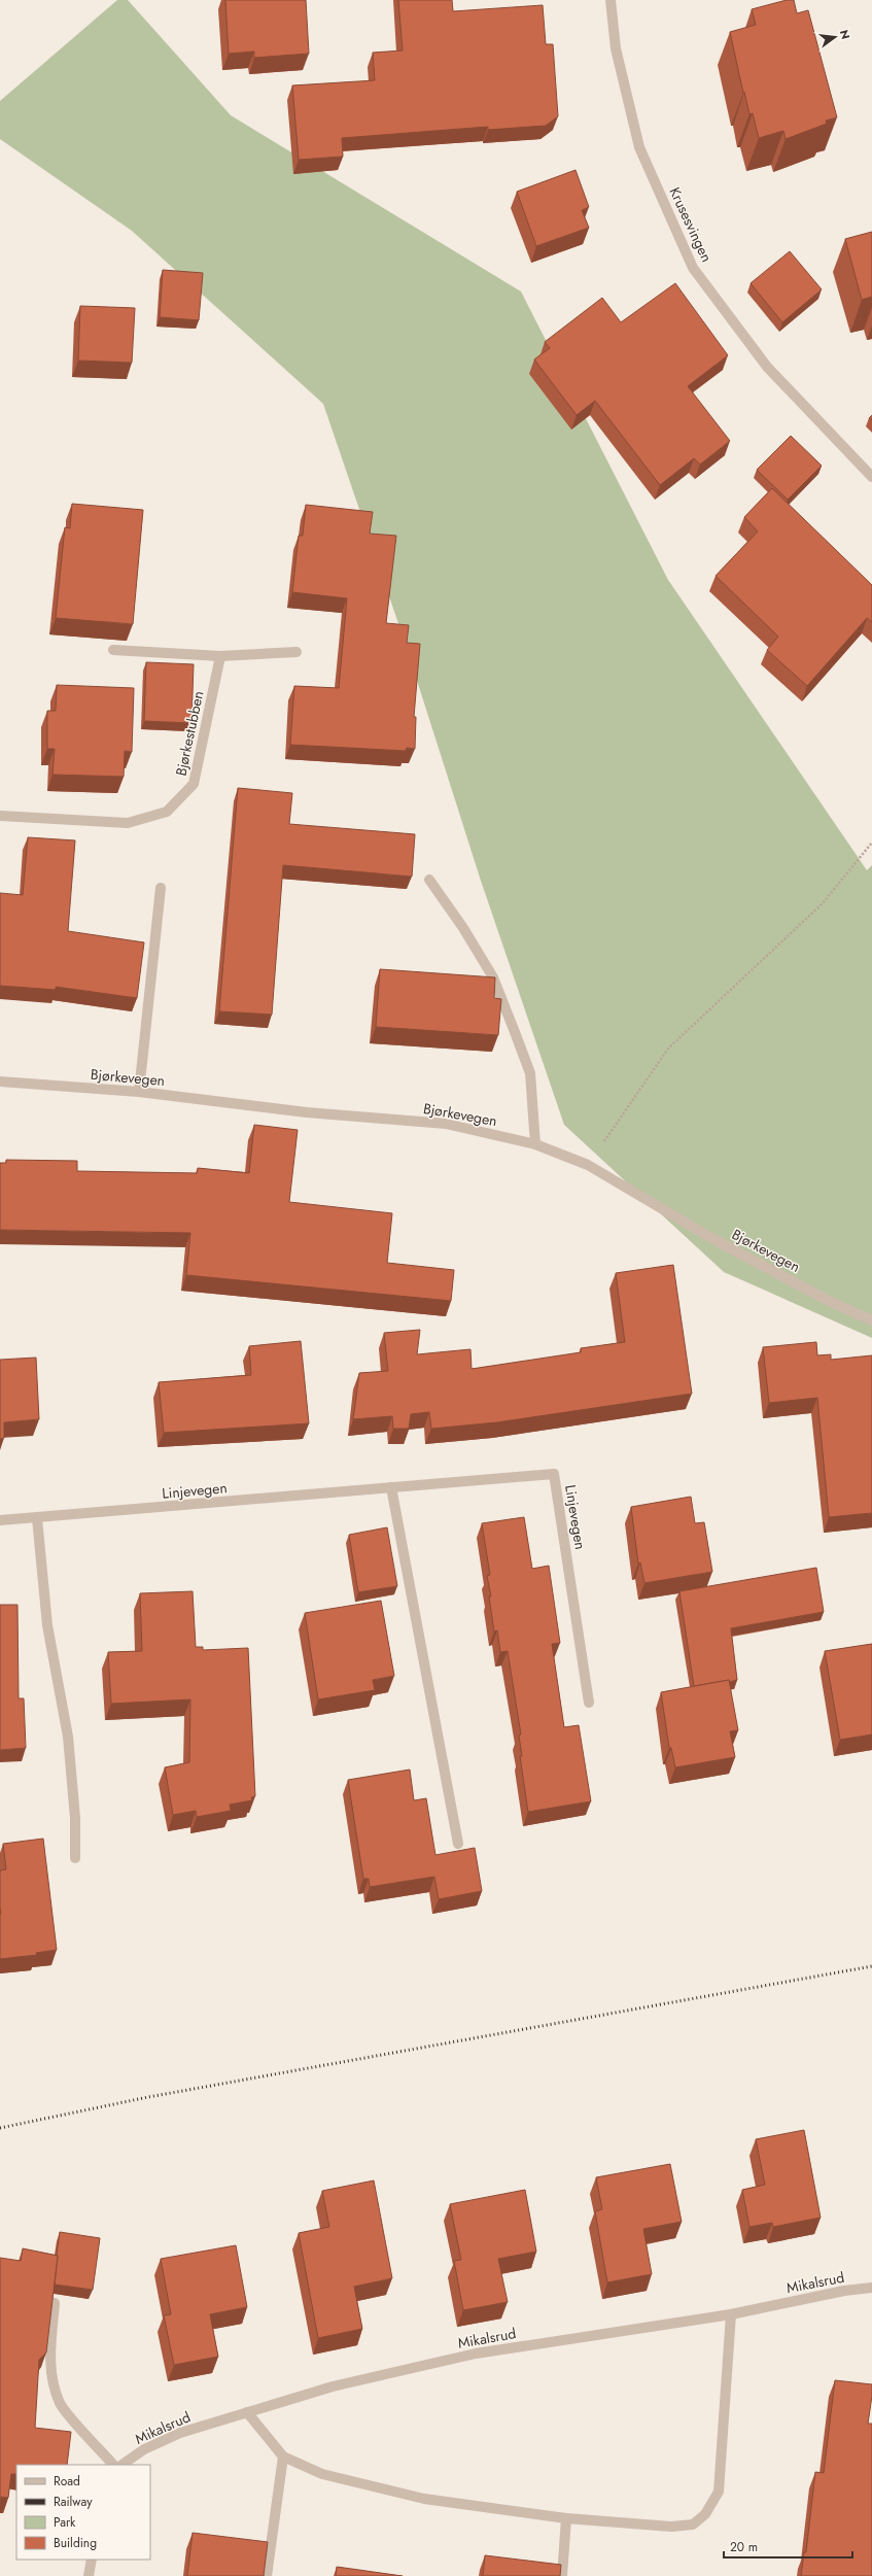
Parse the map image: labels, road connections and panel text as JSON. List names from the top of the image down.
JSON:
{
  "streets": {
    "street": [
      "Krusesvingen",
      "Bjørkestubben",
      "Bjørkevegen",
      "Linjevegen",
      "Mikalsrud"
    ]
  },
  "legend": [
    "Road",
    "Railway",
    "Park",
    "Building"
  ],
  "scale_bar": "20 m",
  "north": "right"
}
